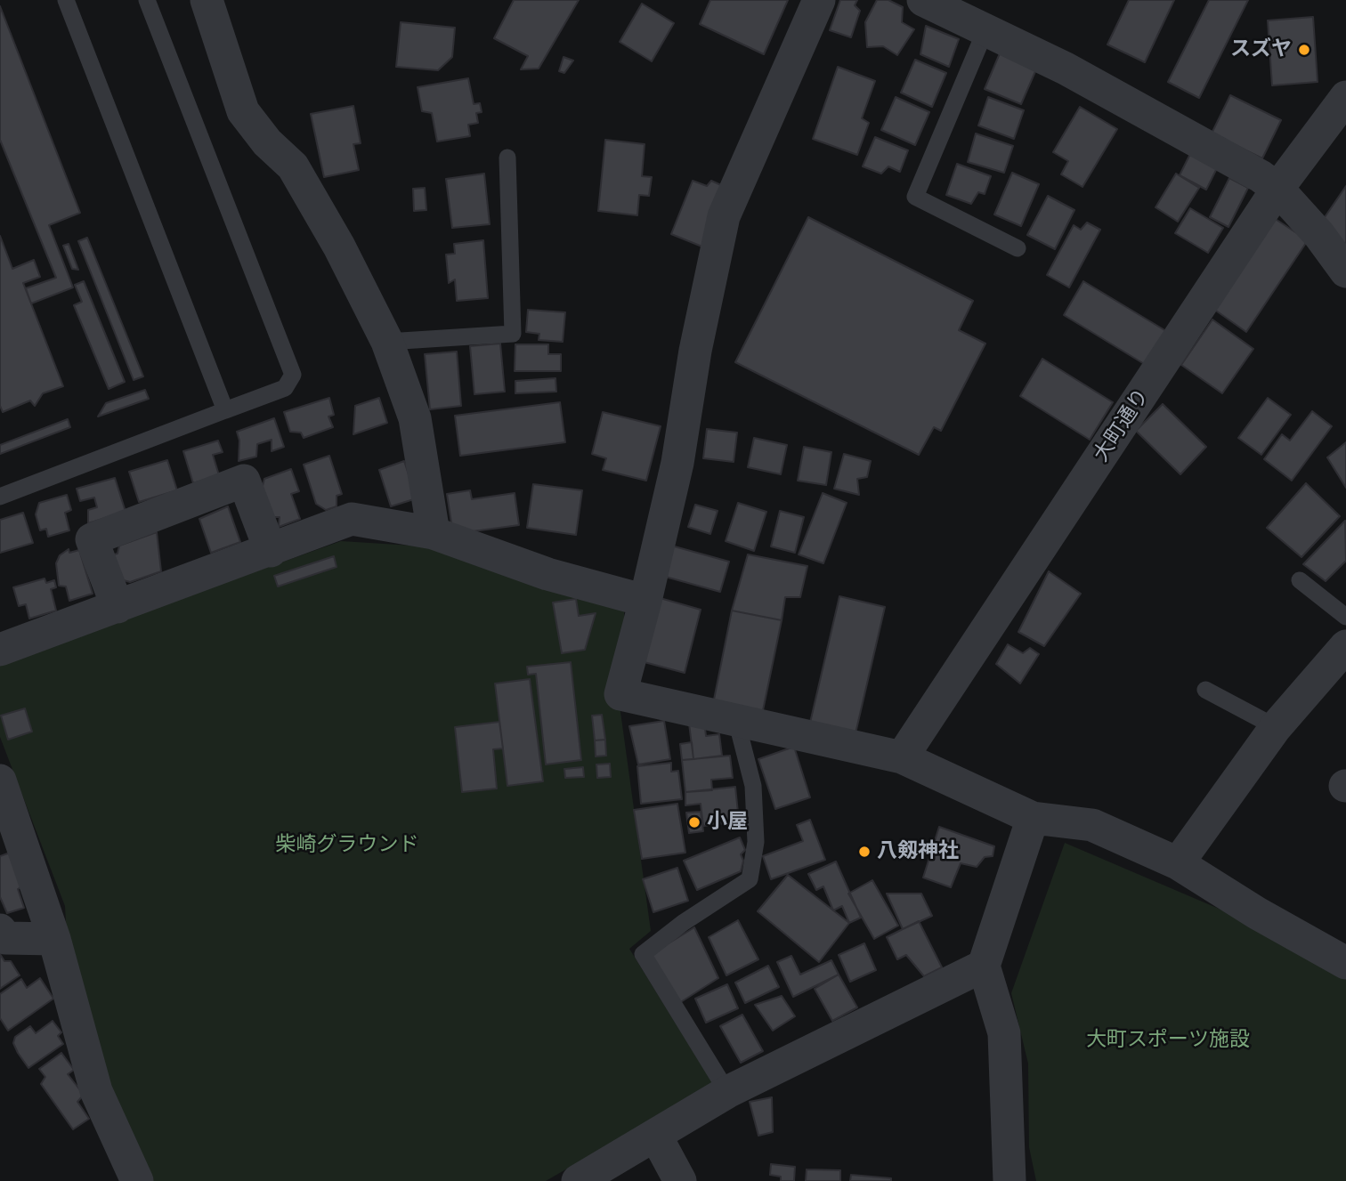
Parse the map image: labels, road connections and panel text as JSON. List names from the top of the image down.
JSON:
{
  "streets": {
    "street": ["大町通り"]
  },
  "parks": ["柴崎グラウンド", "大町スポーツ施設"],
  "places": ["スズヤ", "小屋", "八剱神社"]
}
